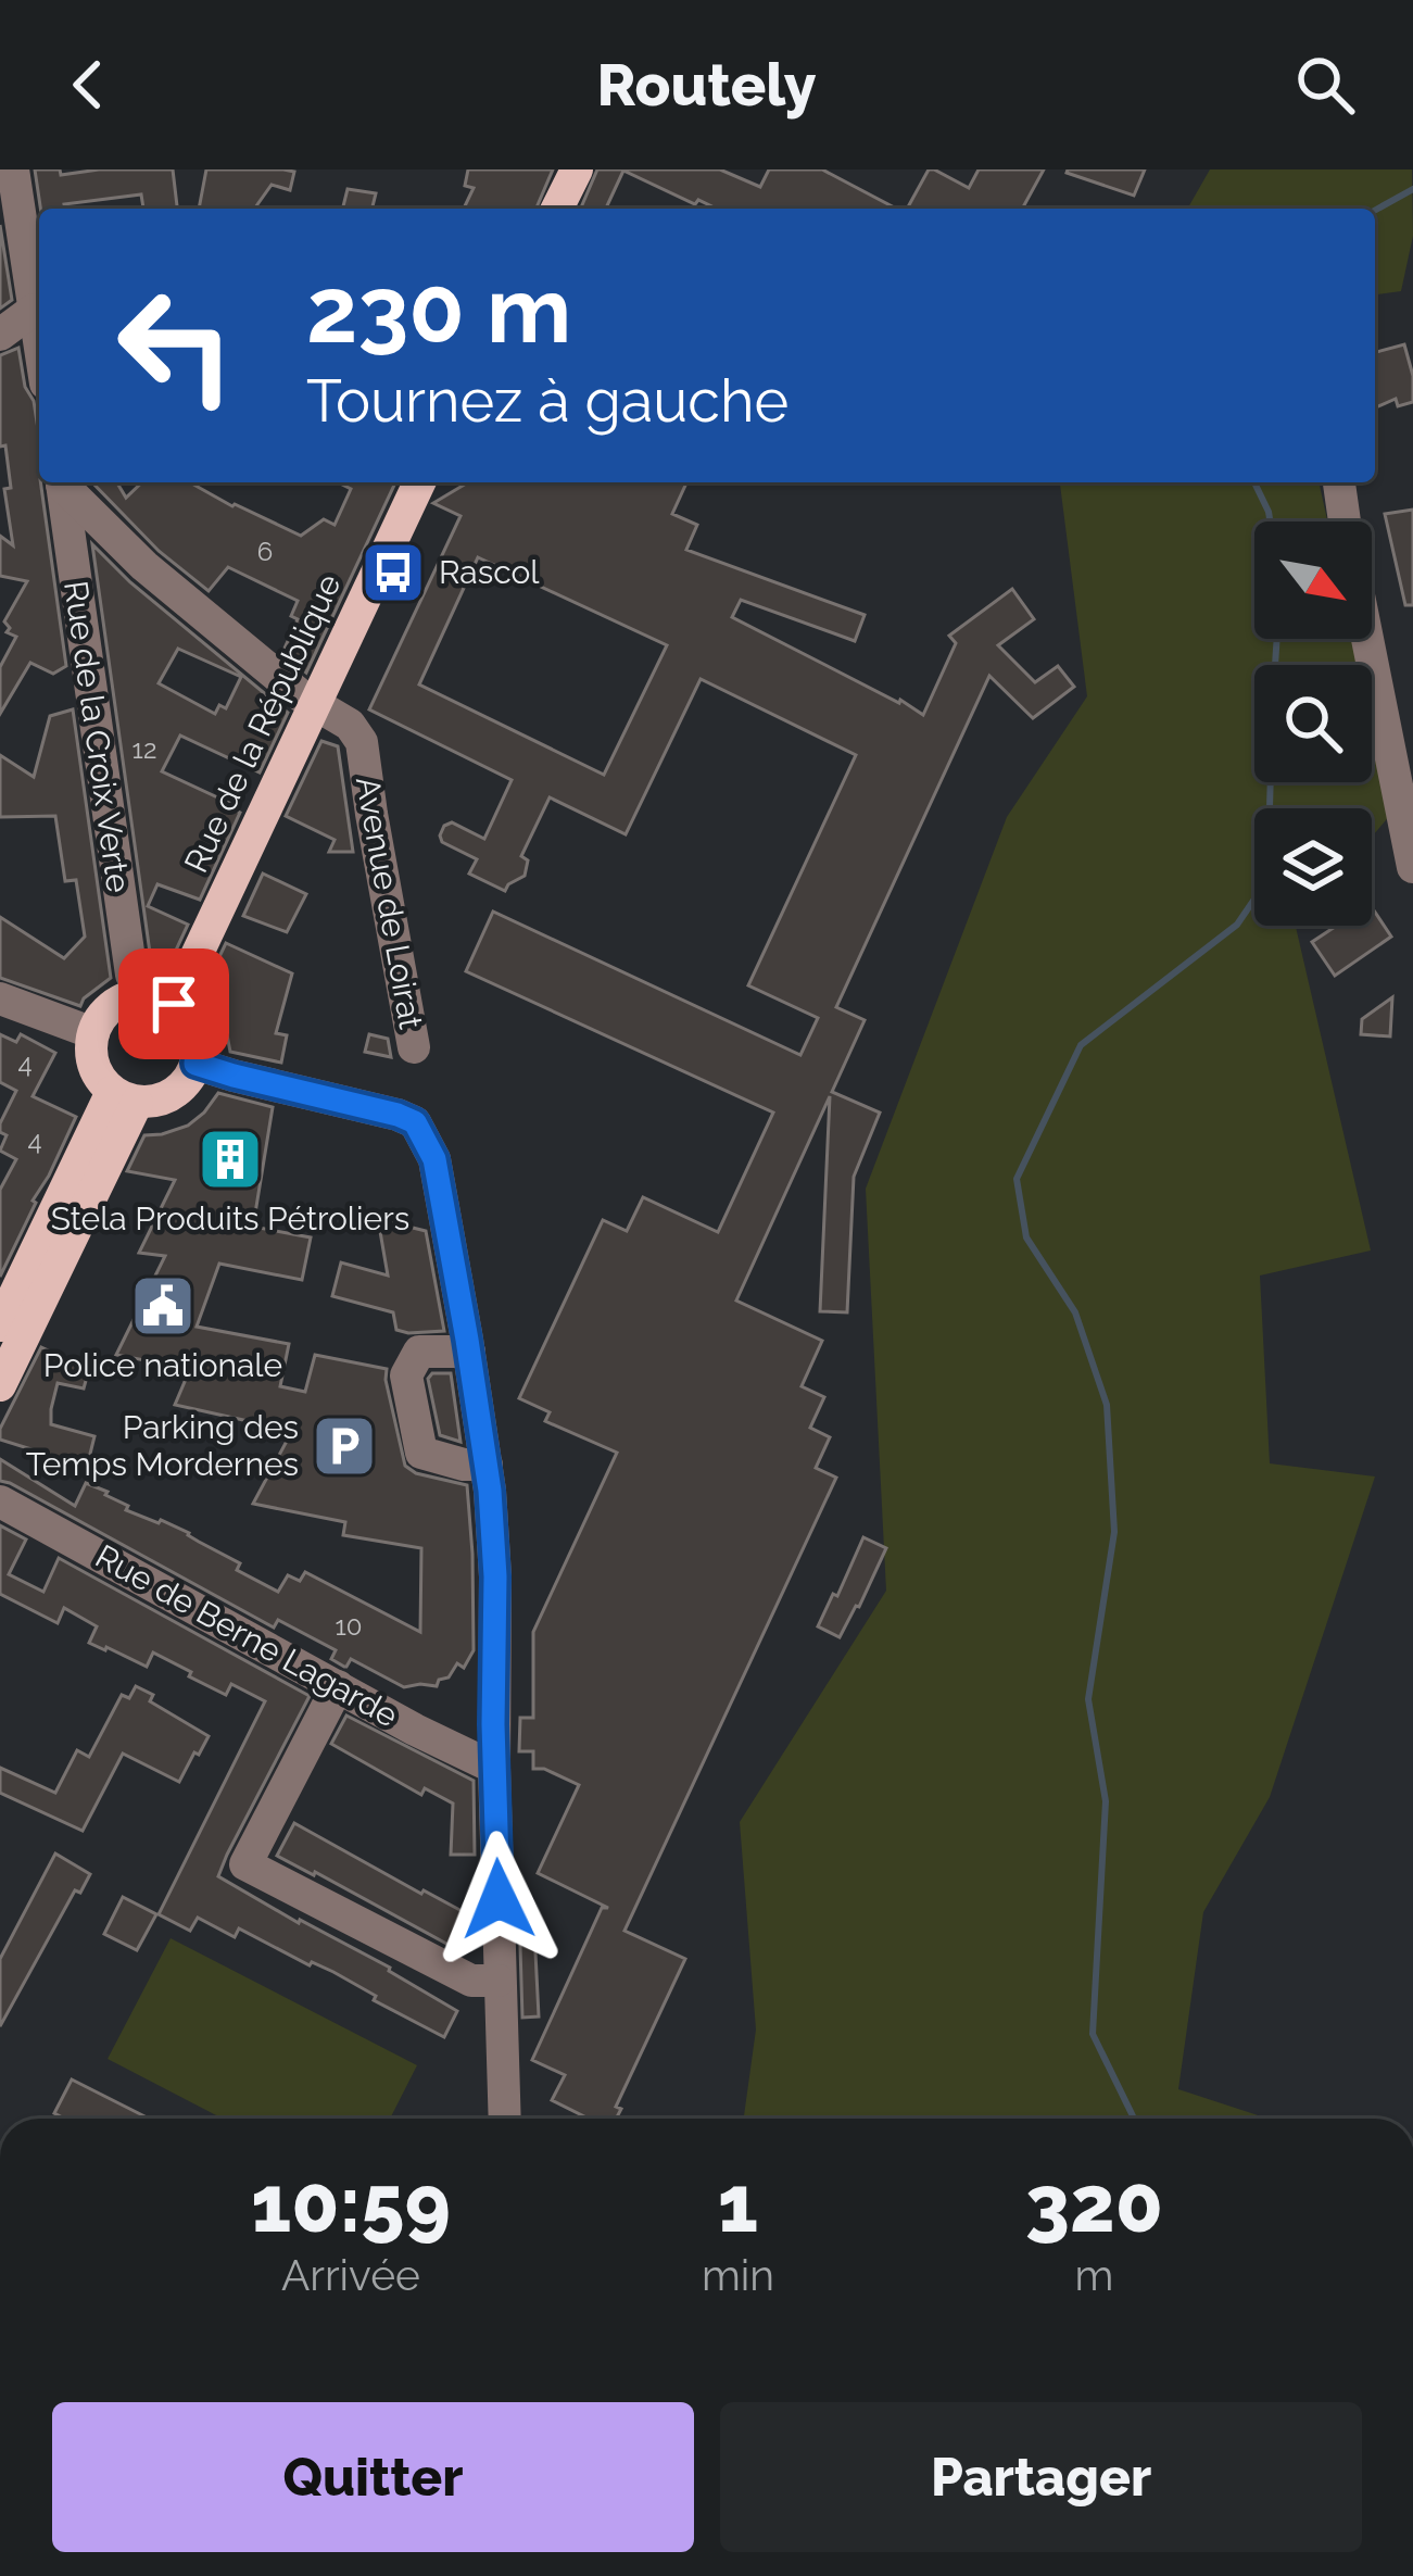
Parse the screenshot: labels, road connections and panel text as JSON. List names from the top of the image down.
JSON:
{
  "streets": {
    "main road": ["Rue de la République"],
    "street": ["Rue de la Croix Verte", "Avenue de Loirat", "Rue de Berne Lagarde"]
  },
  "crossings": [
    ["Rue de la République", "Rue de la Croix Verte"],
    ["Rue de la République", "Avenue de Loirat"]
  ],
  "places": {
    "bus stop": ["Rascol"],
    "building": ["Stela Produits Pétroliers"],
    "public building": ["Police nationale"],
    "parking": ["Parking des Temps Mordernes"]
  },
  "house_numbers": [
    "6",
    "12",
    "4",
    "4",
    "10"
  ],
  "north": "bottom right",
  "page": {
    "header": "Routely",
    "turn": ["230 m", "Tournez à gauche"],
    "eta": [
      "10:59",
      "Arrivée",
      "1",
      "min",
      "320",
      "m"
    ],
    "buttons": ["Quitter", "Partager"]
  }
}
